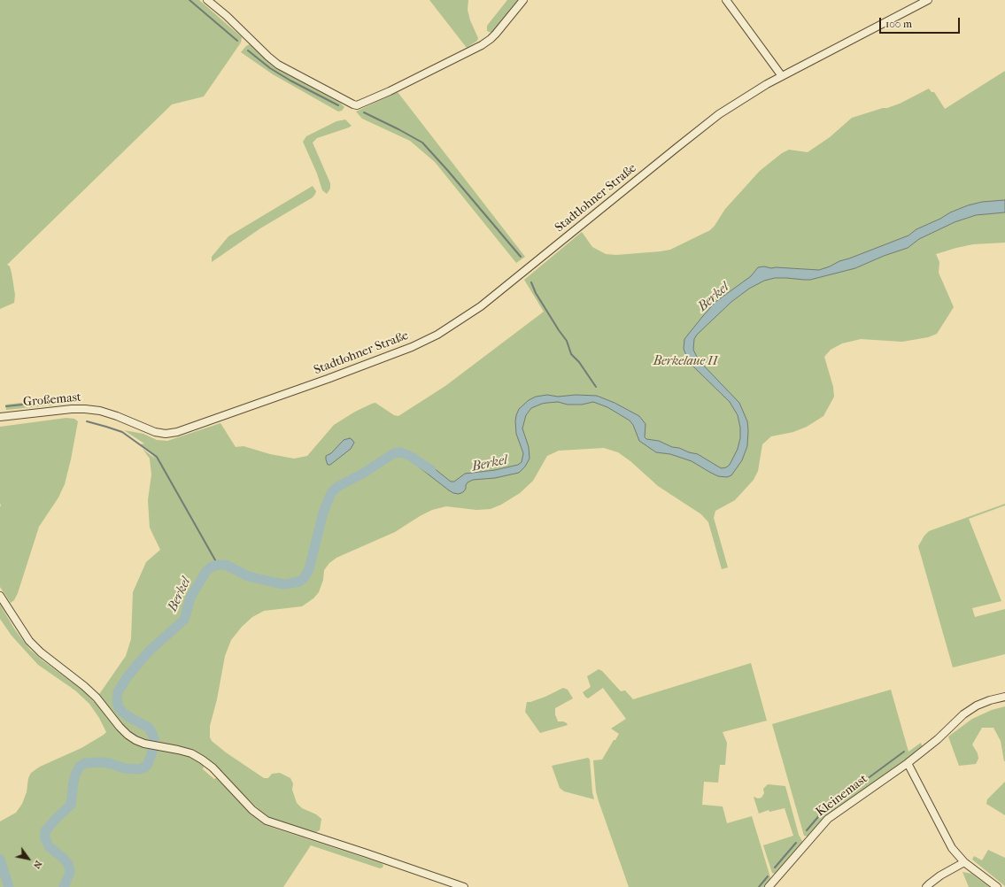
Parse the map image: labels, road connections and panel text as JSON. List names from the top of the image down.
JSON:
{
  "streets": {
    "street": ["Stadtlohner Straße", "Großemast", "Kleinemast"]
  },
  "crossings": [
    ["Stadtlohner Straße", "Großemast"]
  ],
  "water": ["Berkel"],
  "parks": ["Berkelaue II"],
  "scale_bar": "100 m",
  "north": "bottom right"
}
